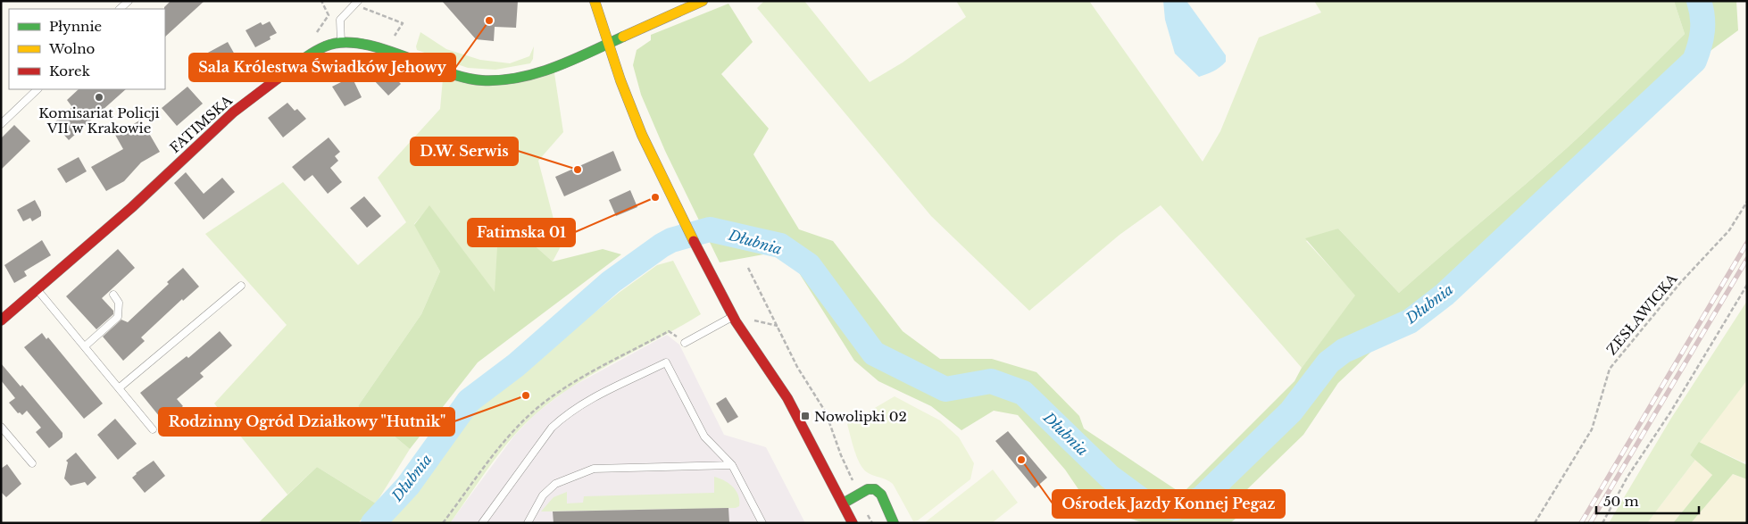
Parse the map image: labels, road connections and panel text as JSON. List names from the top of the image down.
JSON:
{
  "streets": {
    "street": ["FATIMSKA"],
    "path": ["ZESŁAWICKA"]
  },
  "water": ["Dłubnia"],
  "places": {
    "other": [
      "Sala Królestwa Świadków Jehowy",
      "Komisariat Policji VII w Krakowie",
      "D.W. Serwis",
      "Fatimska 01",
      "Rodzinny Ogród Działkowy \"Hutnik\"",
      "Ośrodek Jazdy Konnej Pegaz"
    ],
    "transit": ["Nowolipki 02"]
  },
  "legend": ["Płynnie", "Wolno", "Korek"],
  "scale_bar": "50 m"
}
